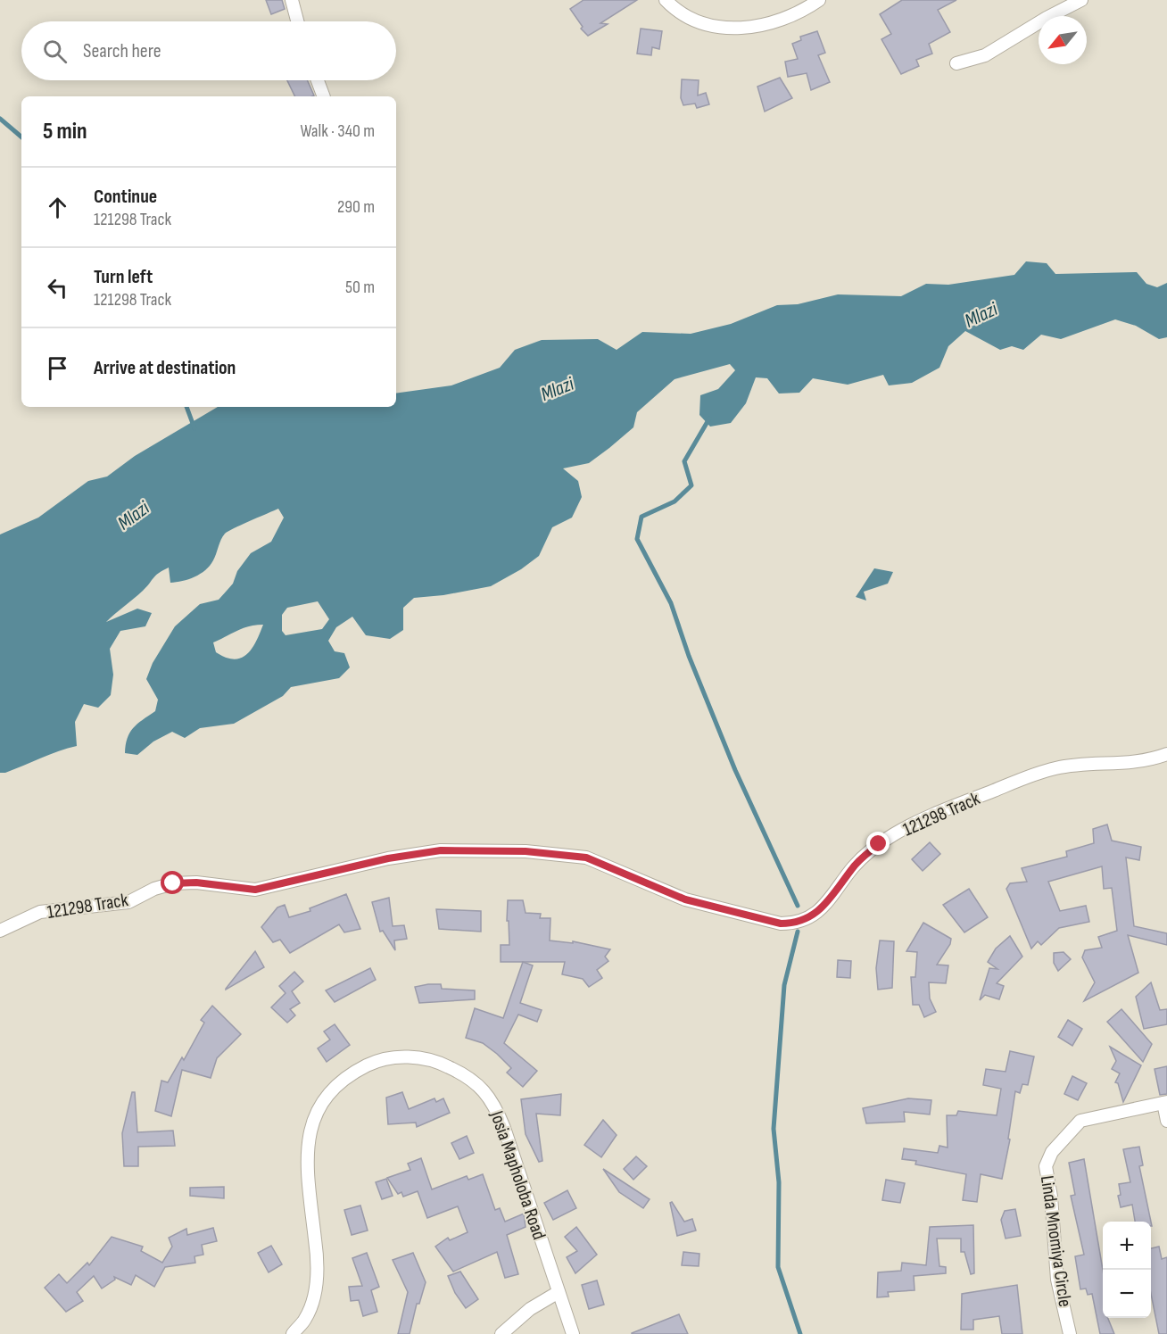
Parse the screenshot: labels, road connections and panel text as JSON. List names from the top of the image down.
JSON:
{
  "streets": {
    "street": ["121298 Track", "Josia Mapholoba Road", "Linda Mnomiya Circle"]
  },
  "water": ["Mlazi"],
  "north": "bottom left",
  "page": {
    "search": "Search here",
    "heading": ["5 min", "Walk · 340 m"],
    "list": [
      ["Continue", "121298 Track", "290 m"],
      ["Turn left", "121298 Track", "50 m"],
      "Arrive at destination"
    ],
    "map_buttons": ["+", "−"]
  }
}
